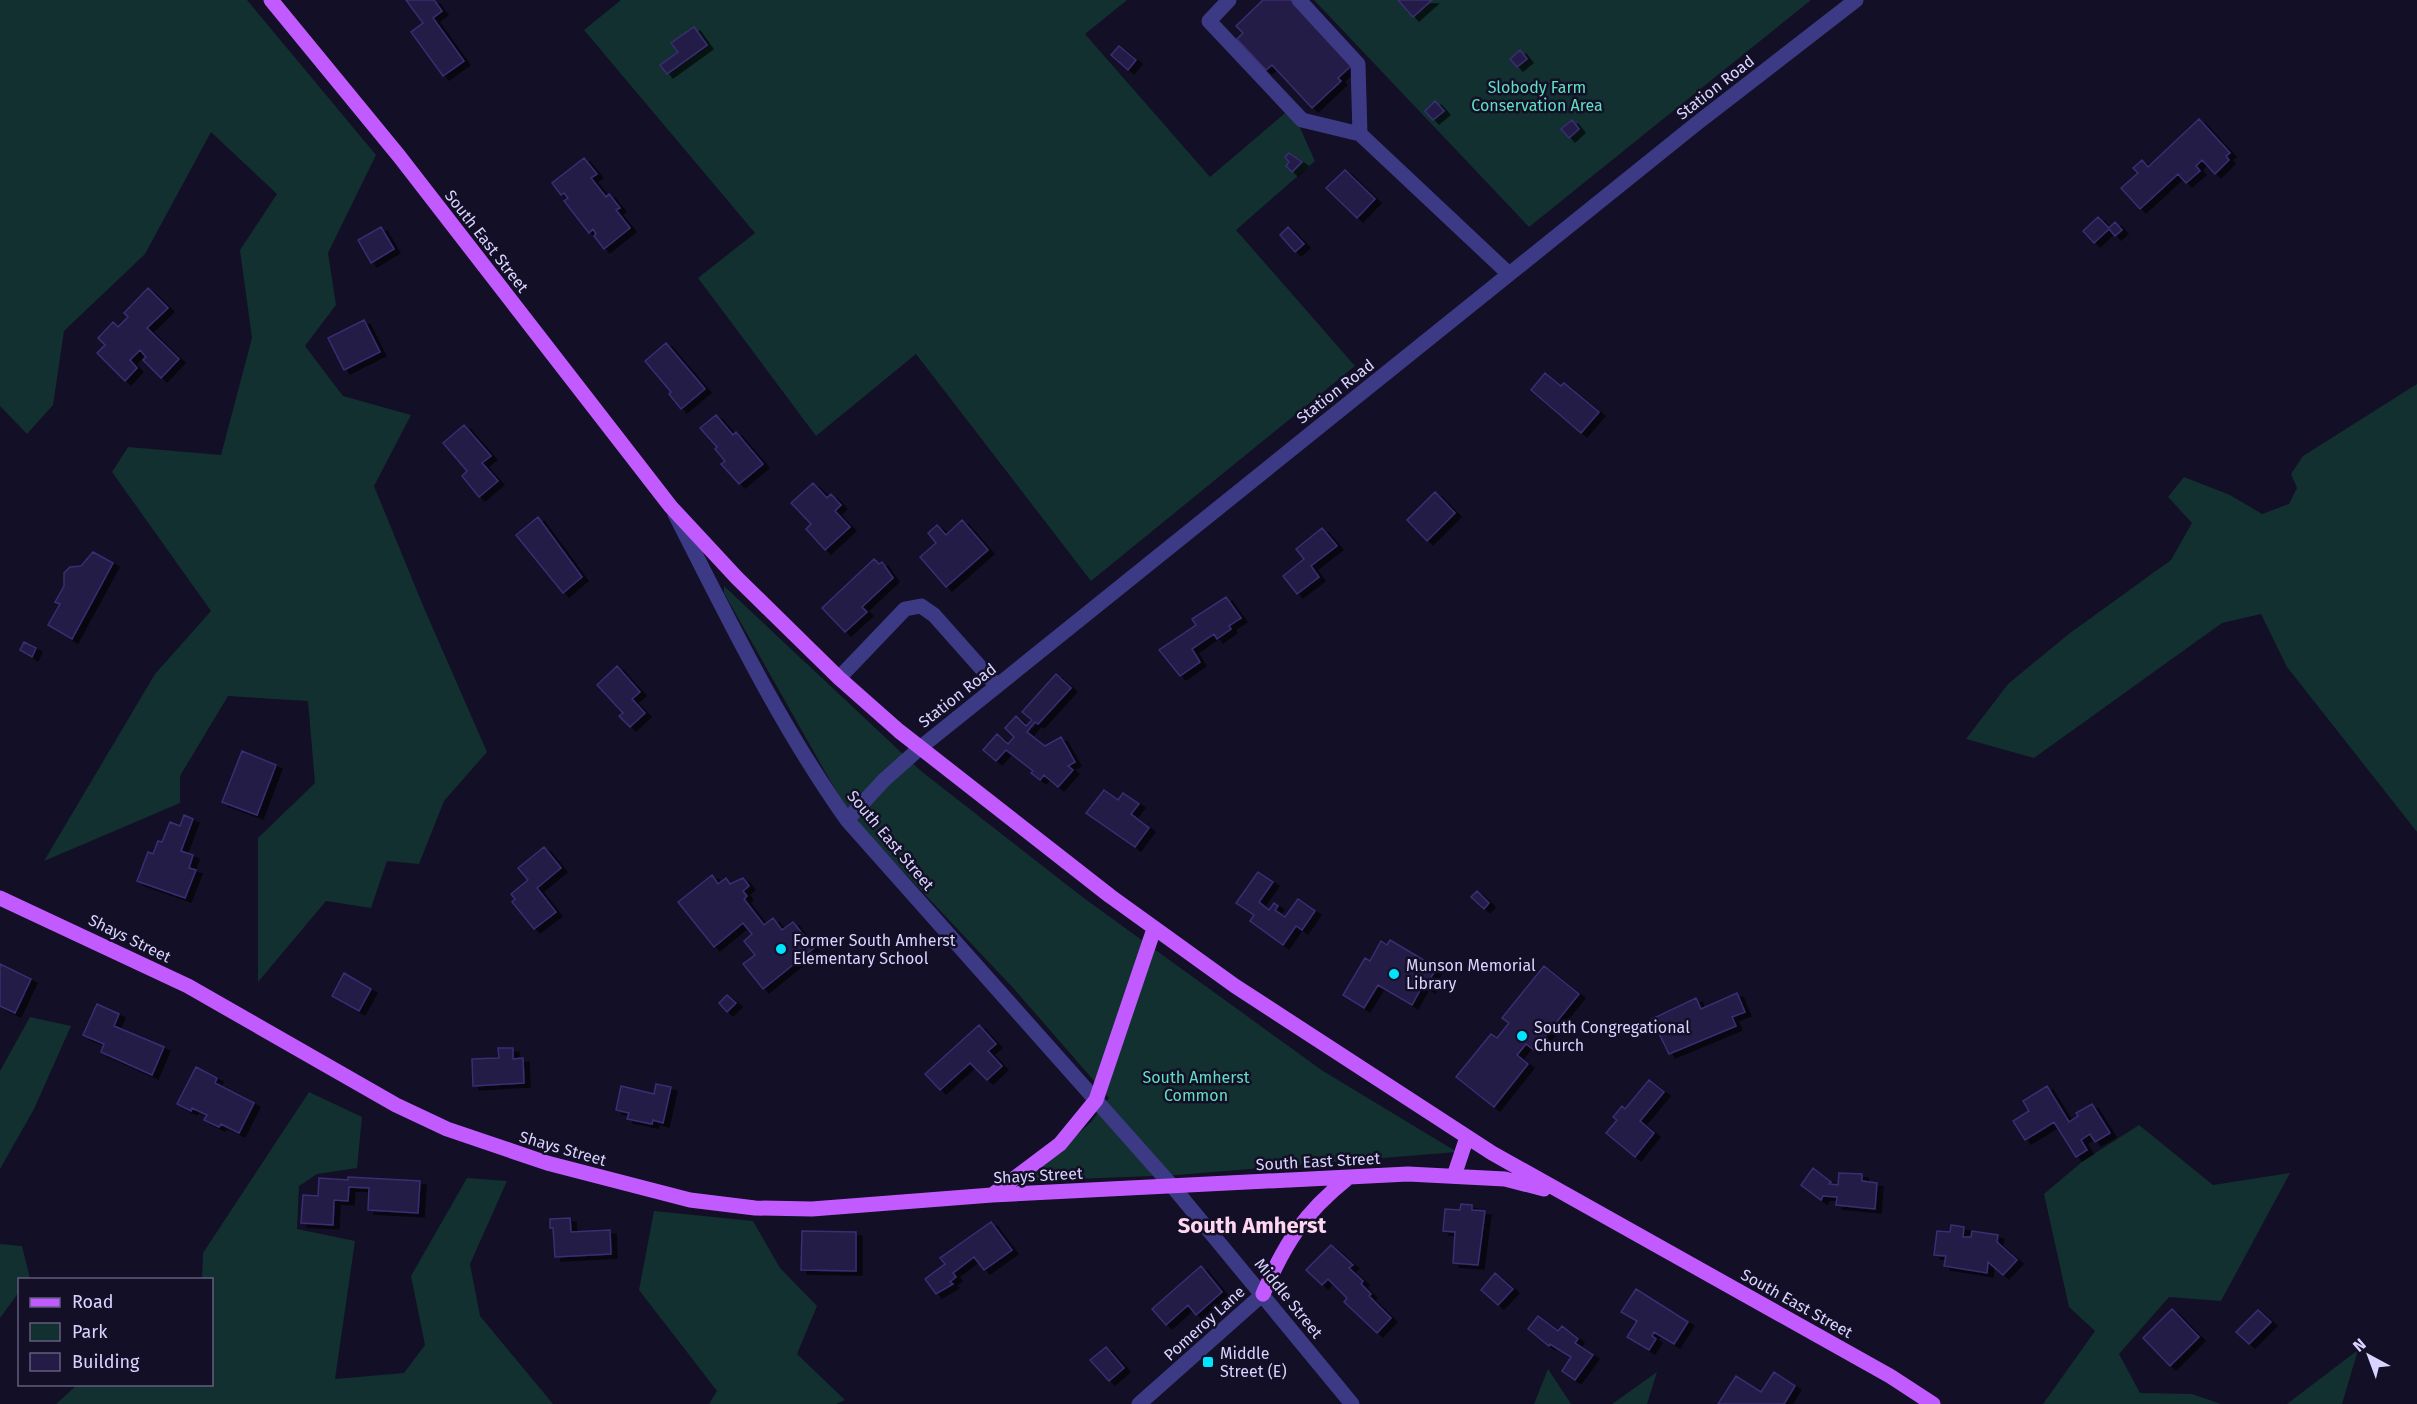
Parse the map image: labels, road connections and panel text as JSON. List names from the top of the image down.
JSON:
{
  "streets": {
    "main road": ["South East Street", "Shays Street", "Pomeroy Lane"],
    "street": ["Station Road", "Middle Street"]
  },
  "crossings": [
    ["Station Road", "South East Street"],
    ["South East Street", "Shays Street"],
    ["South East Street", "Middle Street"],
    ["South East Street", "Pomeroy Lane"],
    ["Shays Street", "Middle Street"],
    ["Middle Street", "Pomeroy Lane"]
  ],
  "districts": ["South Amherst"],
  "parks": ["Slobody Farm Conservation Area", "South Amherst Common"],
  "places": {
    "other": ["Former South Amherst Elementary School", "Munson Memorial Library", "South Congregational Church"],
    "transit": ["Middle Street (E)"]
  },
  "legend": ["Road", "Park", "Building"],
  "north": "top left"
}
